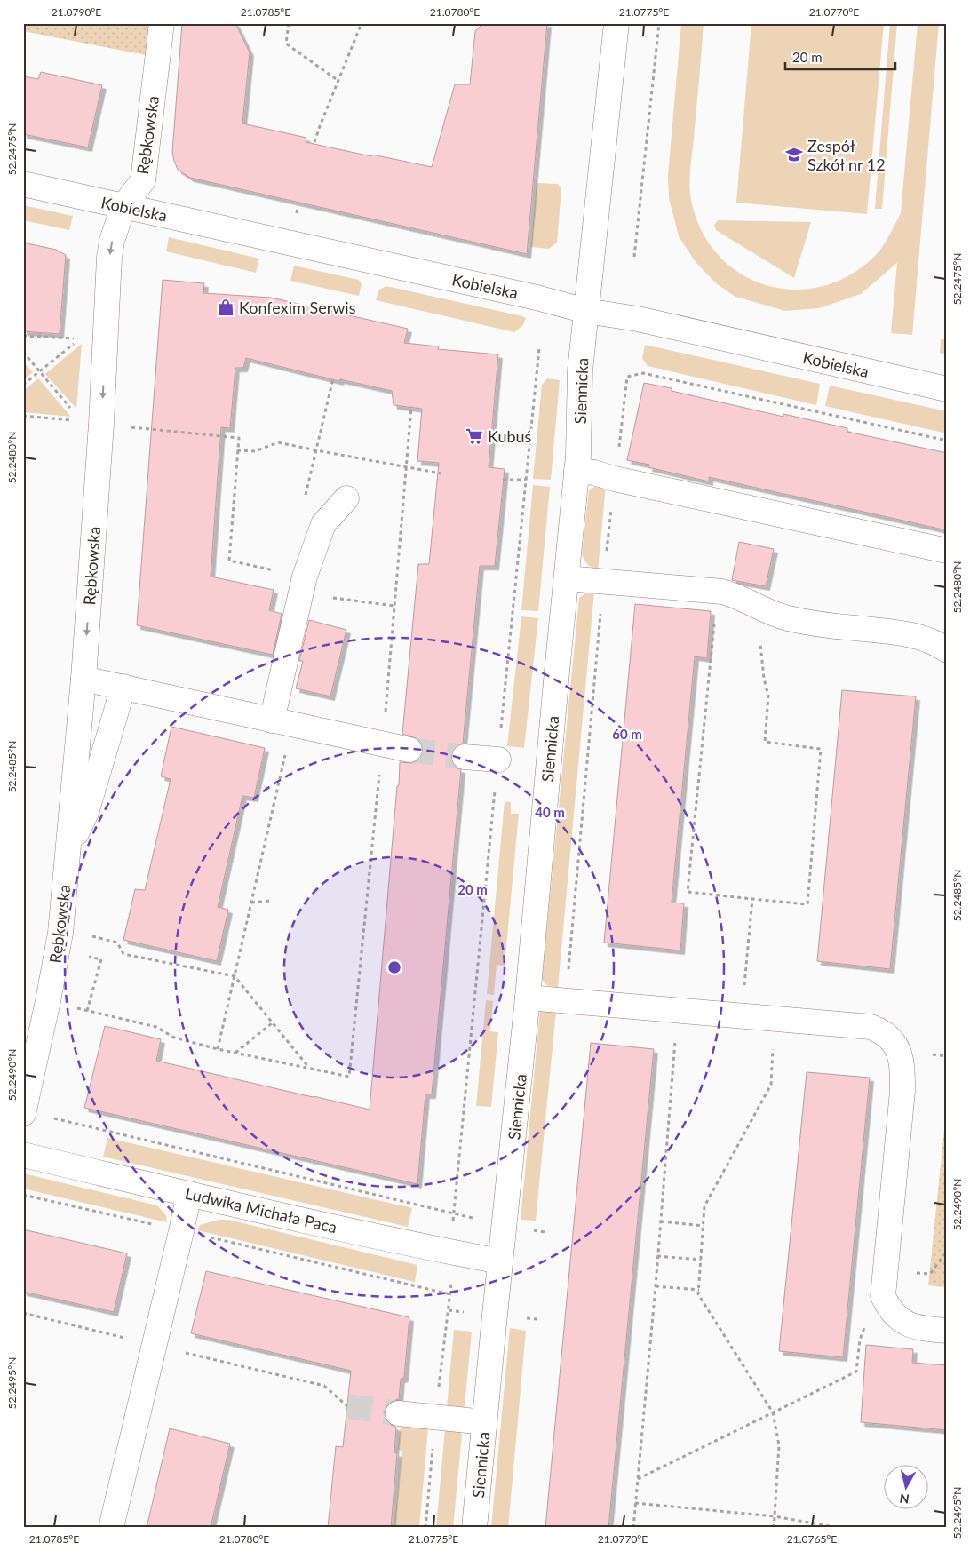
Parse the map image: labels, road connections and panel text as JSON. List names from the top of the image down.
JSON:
{
  "streets": {
    "street": [
      "Rębkowska",
      "Kobielska",
      "Siennicka",
      "Ludwika Michała Paca"
    ]
  },
  "crossings": [
    ["Rębkowska", "Kobielska"],
    ["Kobielska", "Siennicka"],
    ["Siennicka", "Ludwika Michała Paca"]
  ],
  "one_way": ["Rębkowska"],
  "places": {
    "school or university": ["Zespół Szkół nr 12"],
    "shop": ["Konfexim Serwis"],
    "supermarket": ["Kubuś"]
  },
  "scale_bar": "20 m",
  "north": "bottom",
  "coordinates": [
    "21.0790°E",
    "21.0785°E",
    "21.0780°E",
    "21.0775°E",
    "21.0770°E",
    "52.2475°N",
    "52.2480°N",
    "52.2485°N",
    "52.2490°N",
    "52.2495°N",
    "21.0765°E"
  ],
  "rings": ["60 m", "40 m", "20 m"]
}
